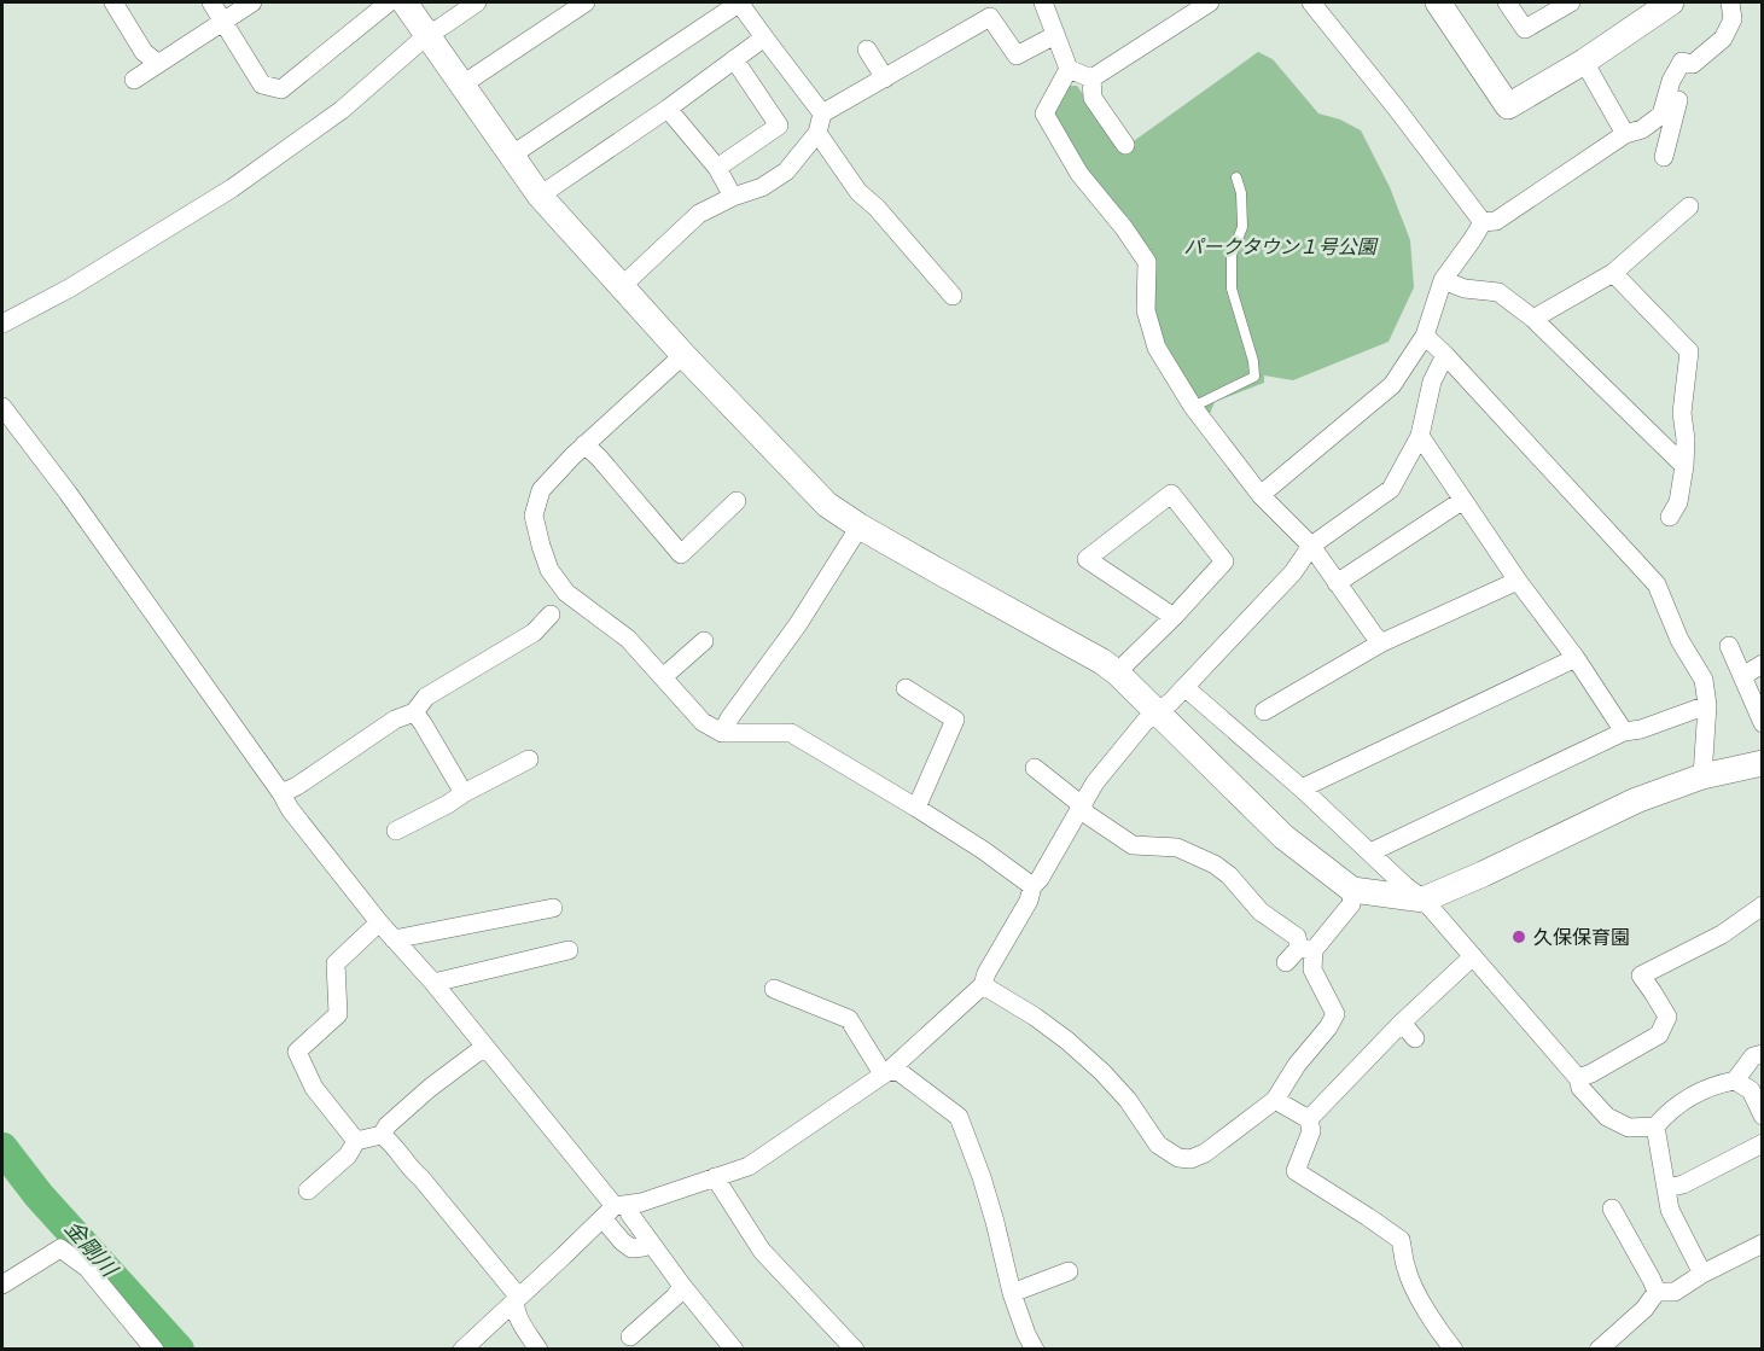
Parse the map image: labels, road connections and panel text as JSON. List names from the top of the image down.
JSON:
{
  "water": ["金剛川"],
  "parks": ["パークタウン１号公園"],
  "places": ["久保保育園"]
}
